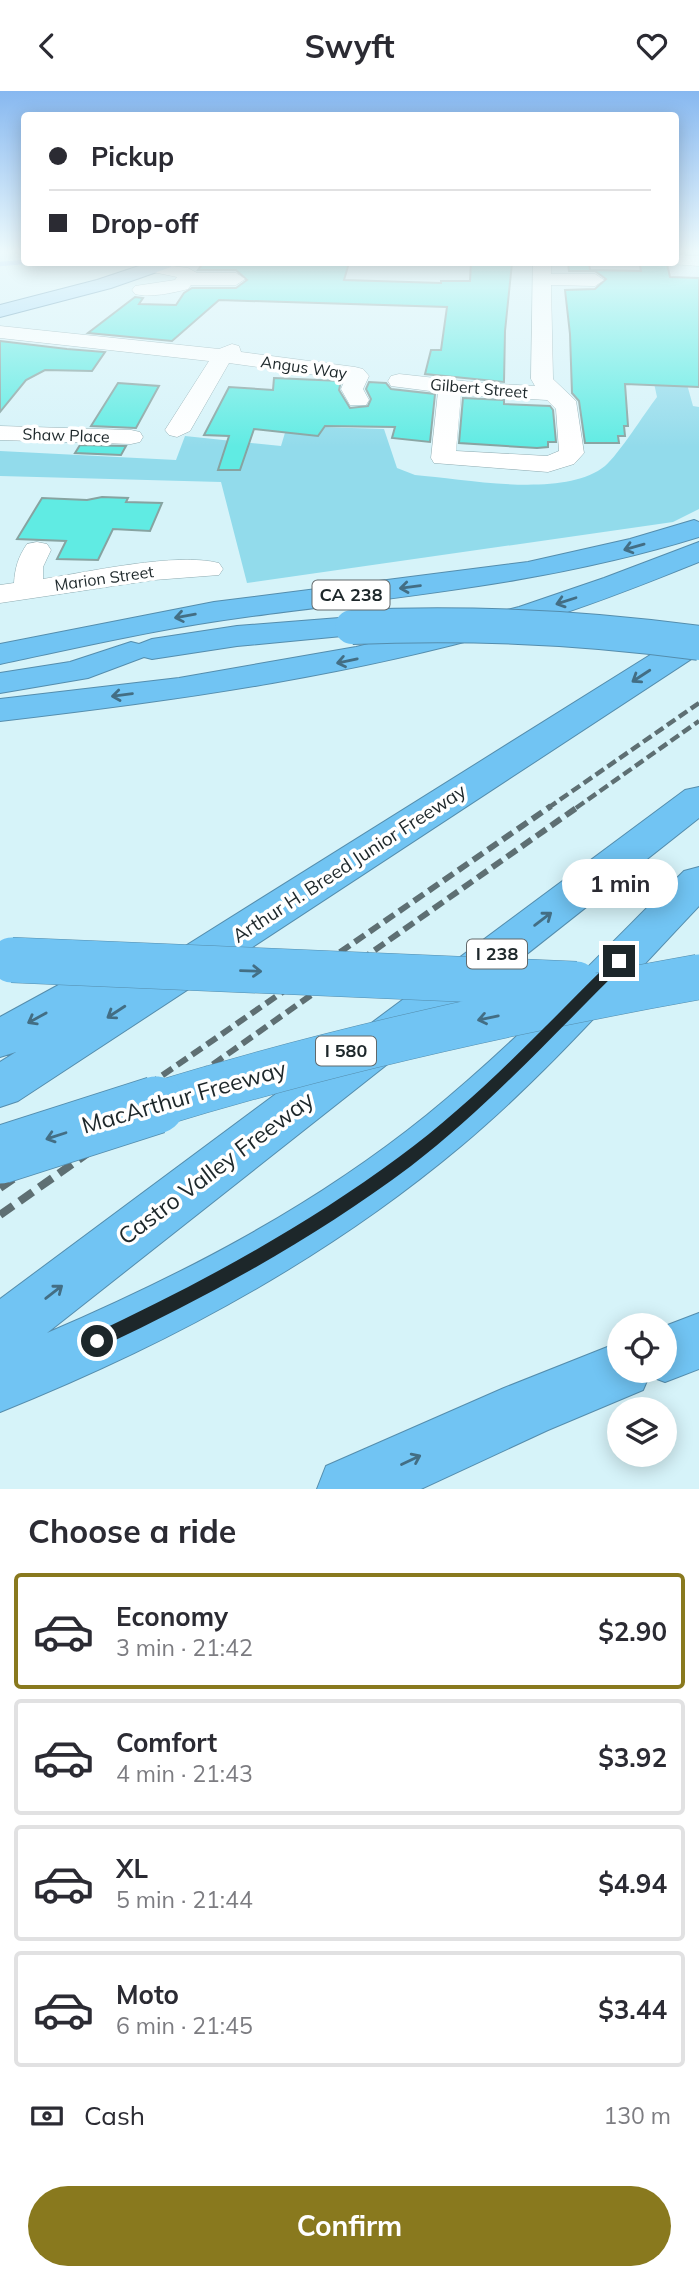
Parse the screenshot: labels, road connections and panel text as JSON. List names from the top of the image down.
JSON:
{
  "streets": {
    "highway": [
      "CA 238",
      "Arthur H. Breed Junior Freeway",
      "I 238",
      "I 580",
      "MacArthur Freeway",
      "Castro Valley Freeway"
    ],
    "street": [
      "Angus Way",
      "Gilbert Street",
      "Shaw Place",
      "Marion Street"
    ]
  },
  "page": {
    "header": "Swyft",
    "banner": ["Pickup", "Drop-off"],
    "bubble": "1 min",
    "heading": "Choose a ride",
    "list": [
      {
        "name": "Economy",
        "note": "3 min · 21:42",
        "value": "$2.90"
      },
      {
        "name": "Comfort",
        "note": "4 min · 21:43",
        "value": "$3.92"
      },
      {
        "name": "XL",
        "note": "5 min · 21:44",
        "value": "$4.94"
      },
      {
        "name": "Moto",
        "note": "6 min · 21:45",
        "value": "$3.44"
      }
    ],
    "pay": ["Cash", "130 m"],
    "buttons": "Confirm"
  }
}
